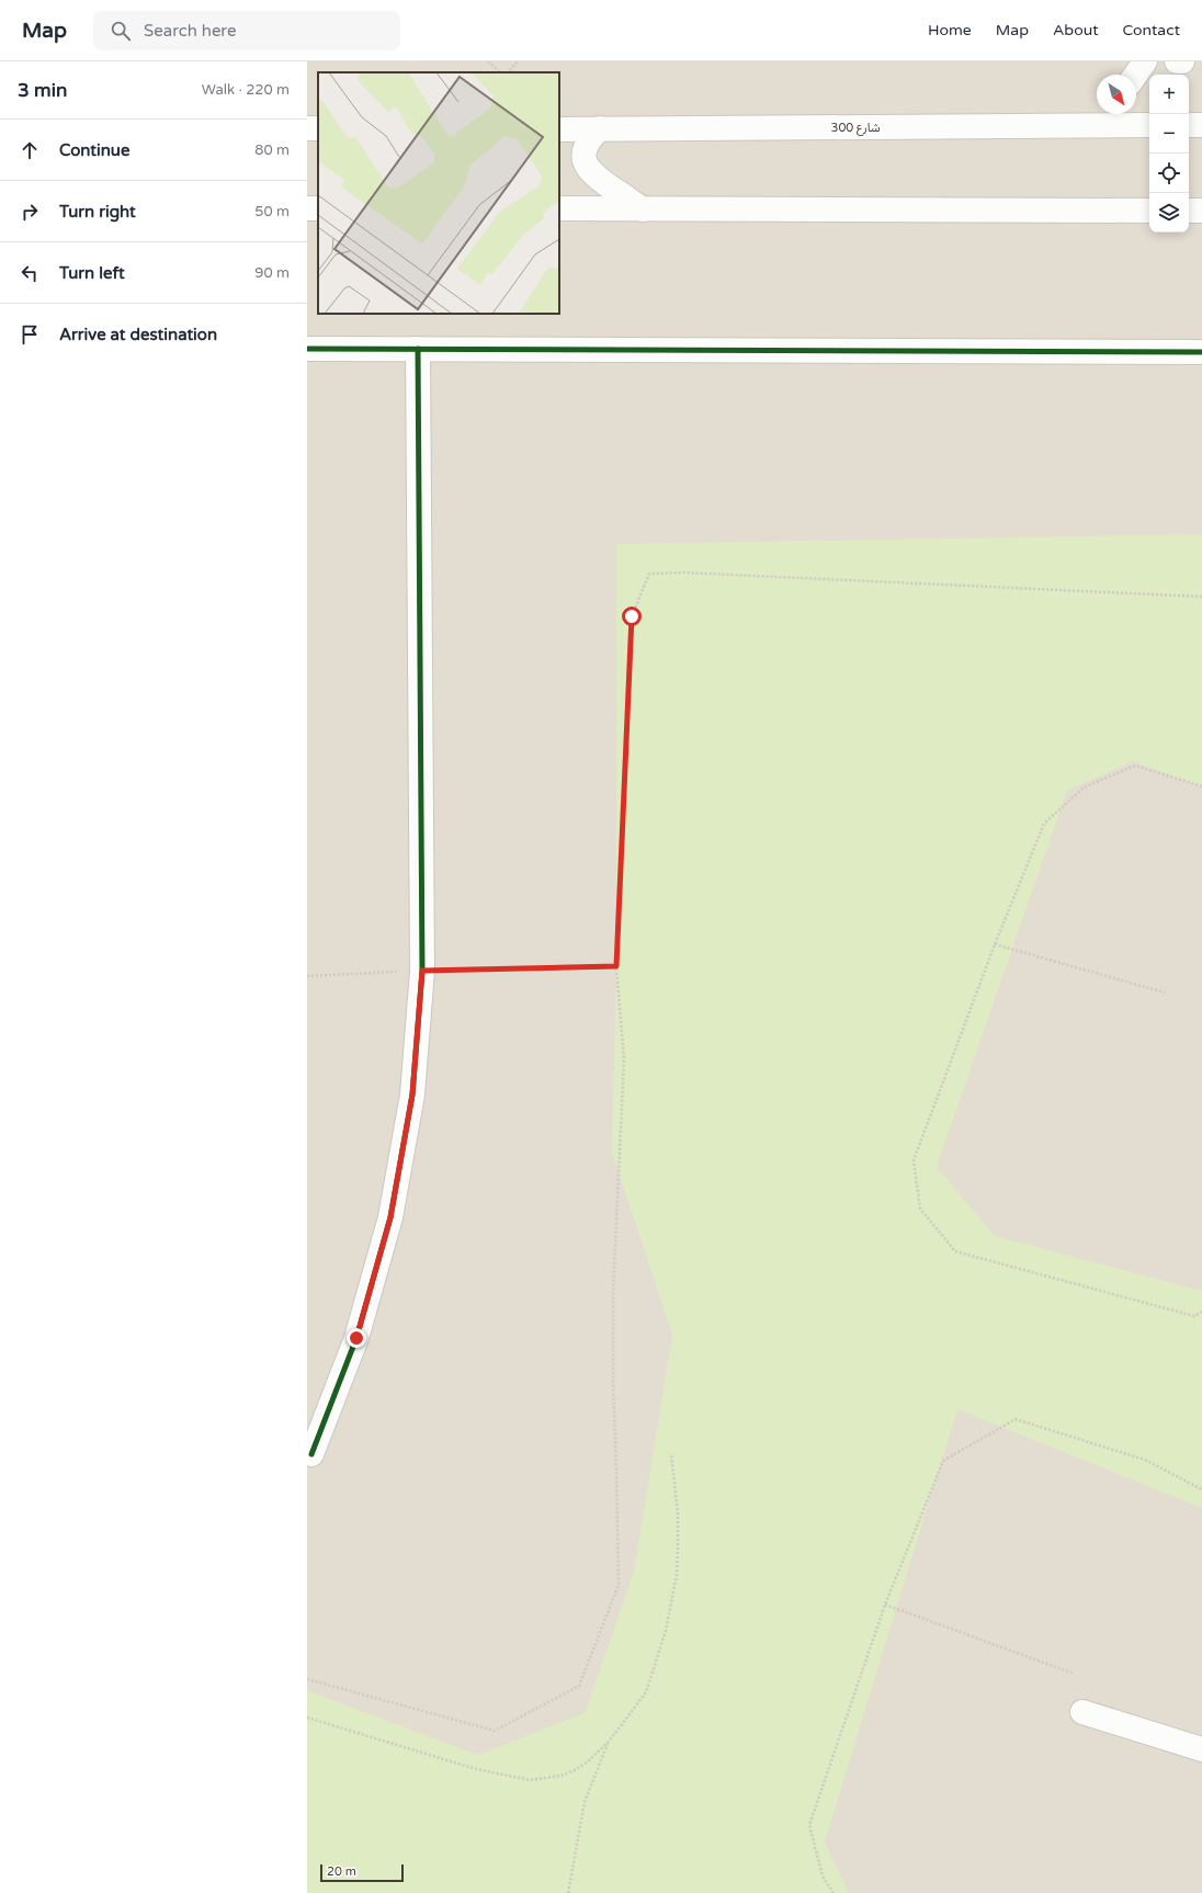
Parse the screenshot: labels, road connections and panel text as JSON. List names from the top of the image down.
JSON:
{
  "streets": {
    "street": ["شارع 300"]
  },
  "scale_bar": "20 m",
  "north": "bottom right",
  "page": {
    "header": "Map",
    "search": "Search here",
    "nav": [
      "Home",
      "Map",
      "About",
      "Contact"
    ],
    "heading": ["3 min", "Walk · 220 m"],
    "map_buttons": ["+", "−"],
    "list": [
      ["Continue", "80 m"],
      ["Turn right", "50 m"],
      ["Turn left", "90 m"],
      "Arrive at destination"
    ],
    "scale": "20 m"
  }
}
